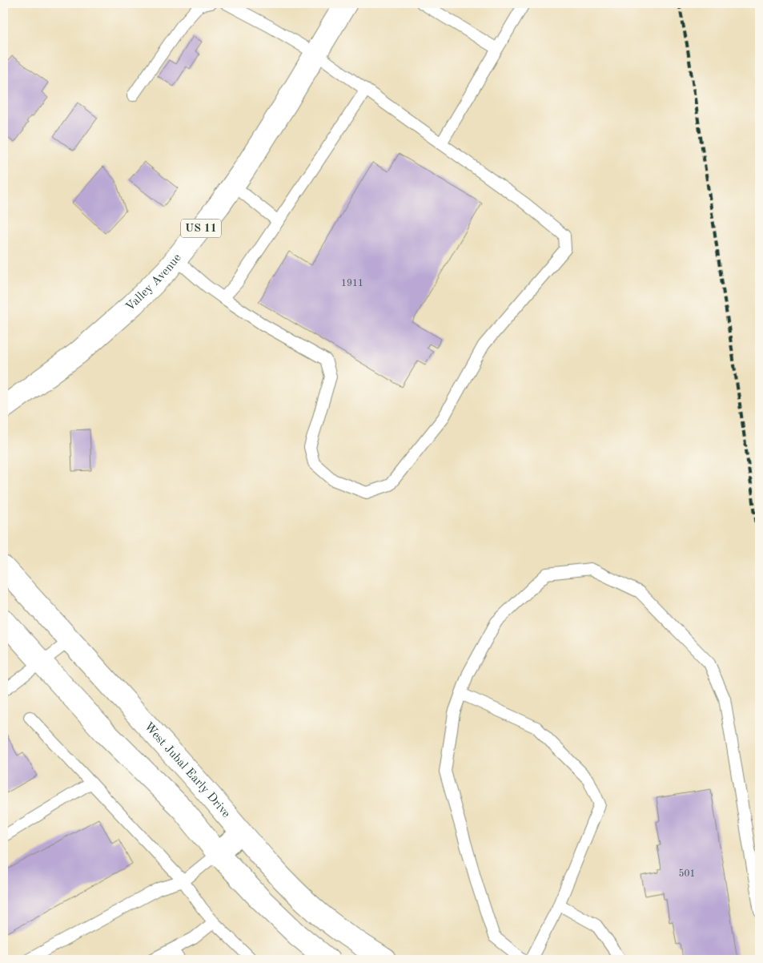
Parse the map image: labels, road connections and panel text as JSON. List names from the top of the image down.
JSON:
{
  "streets": {
    "main road": ["US 11", "Valley Avenue", "West Jubal Early Drive"]
  },
  "house_numbers": ["1911", "501"]
}
